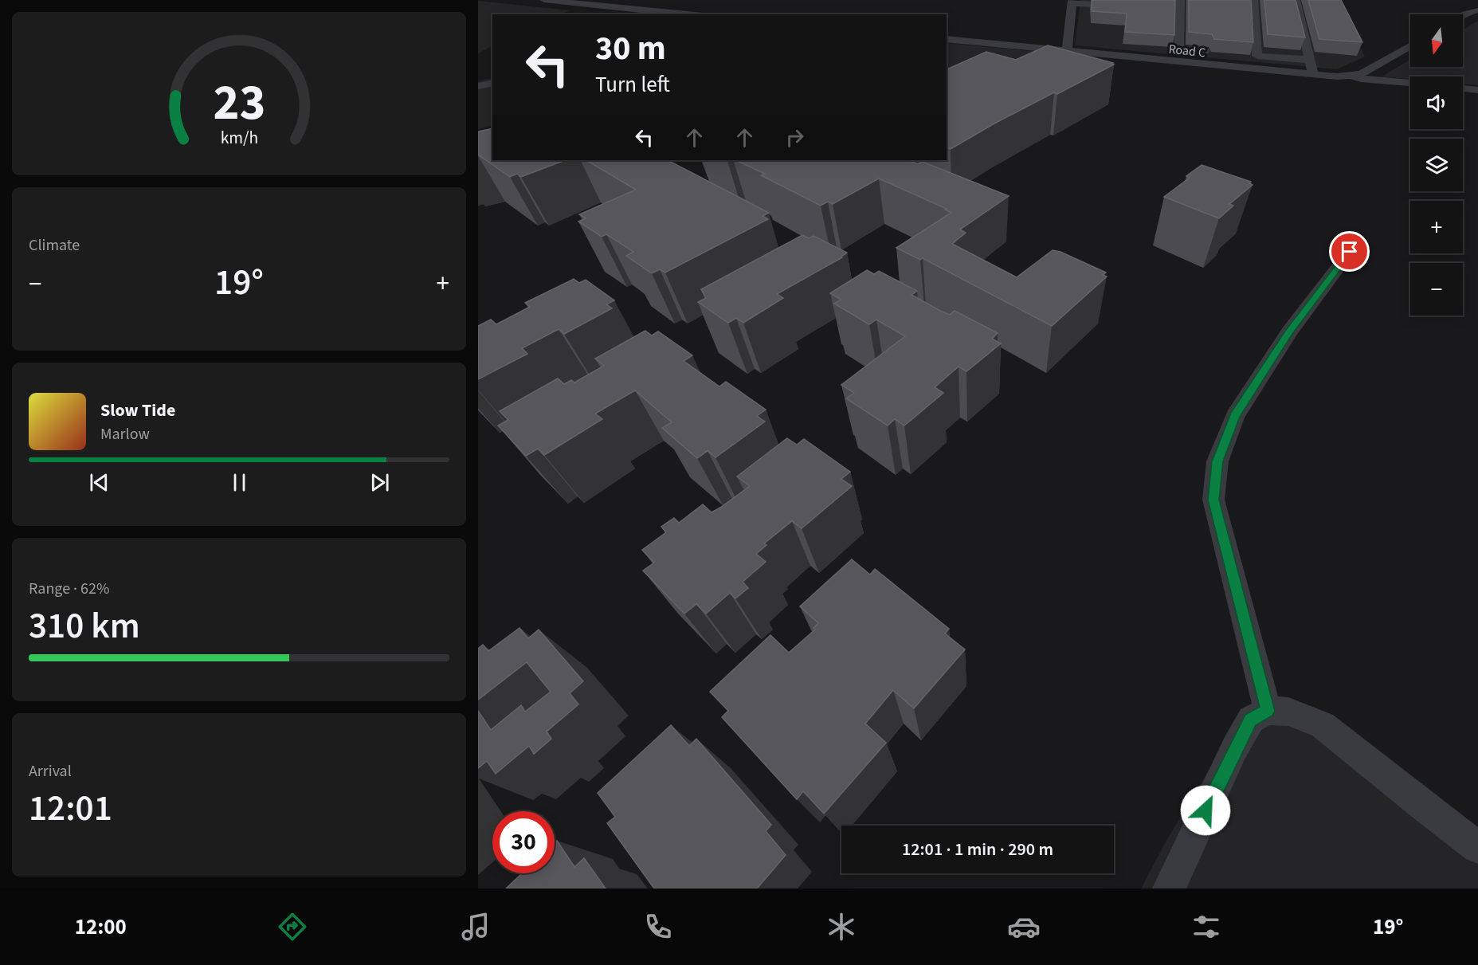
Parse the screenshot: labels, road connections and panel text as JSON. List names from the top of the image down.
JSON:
{
  "streets": {
    "street": ["Road C"]
  },
  "north": "bottom",
  "page": {
    "map_buttons": ["+", "−"],
    "turn": ["30 m", "Turn left"],
    "tile": [
      "Climate",
      ["Range · 62%", "310 km"],
      ["Arrival", "12:01"]
    ],
    "heat": ["−", "19°", "+"],
    "song": ["Slow Tide", "Marlow"],
    "limit": "30",
    "trip": "12:01 · 1 min · 290 m",
    "tabs": ["12:00", "19°"],
    "gauge": ["23", "km/h"]
  }
}
